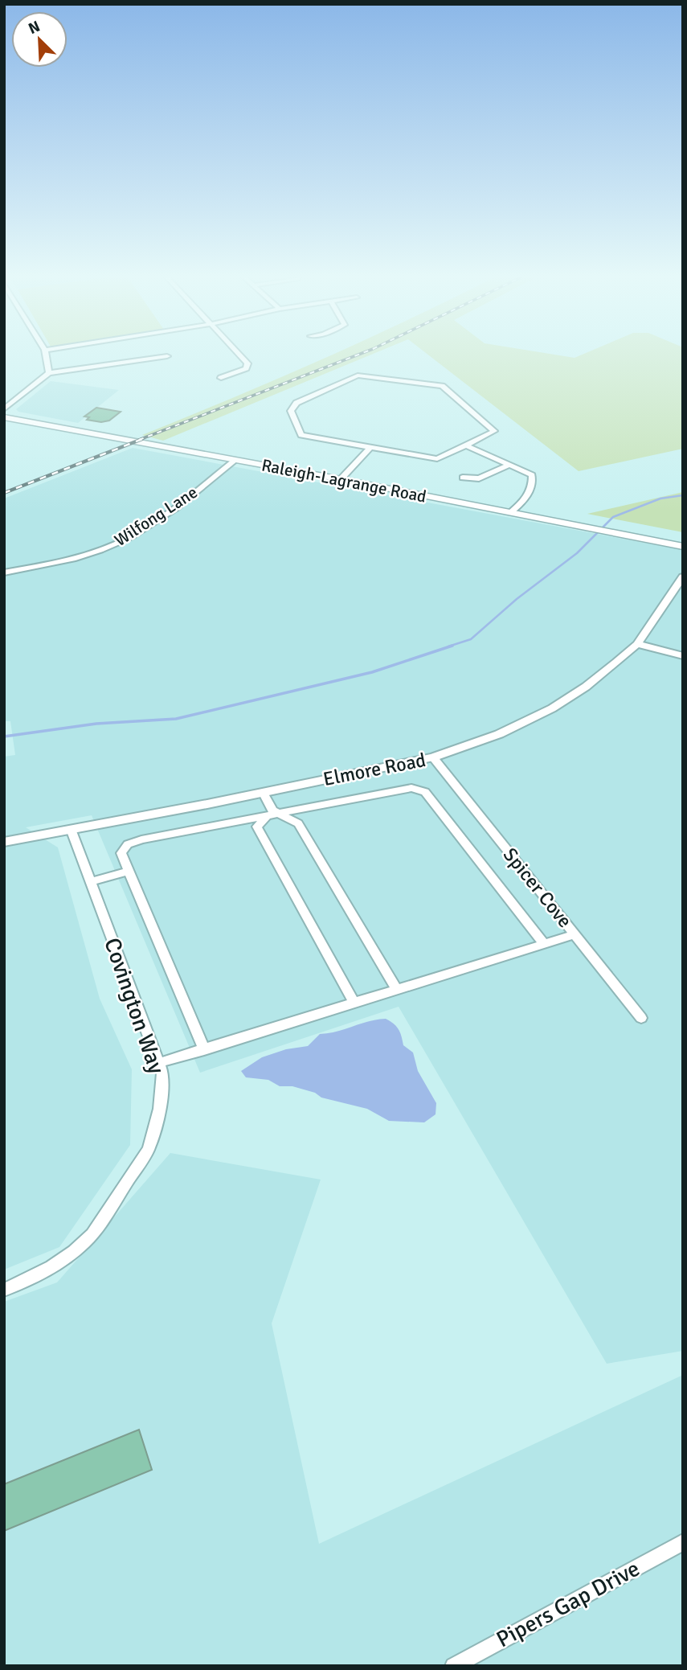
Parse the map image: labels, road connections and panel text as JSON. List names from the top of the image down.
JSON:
{
  "streets": {
    "main road": ["Raleigh-Lagrange Road"],
    "street": [
      "Wilfong Lane",
      "Elmore Road",
      "Spicer Cove",
      "Covington Way",
      "Pipers Gap Drive"
    ]
  },
  "crossings": [
    ["Raleigh-Lagrange Road", "Wilfong Lane"],
    ["Elmore Road", "Spicer Cove"],
    ["Elmore Road", "Covington Way"]
  ],
  "north": "top left"
}
